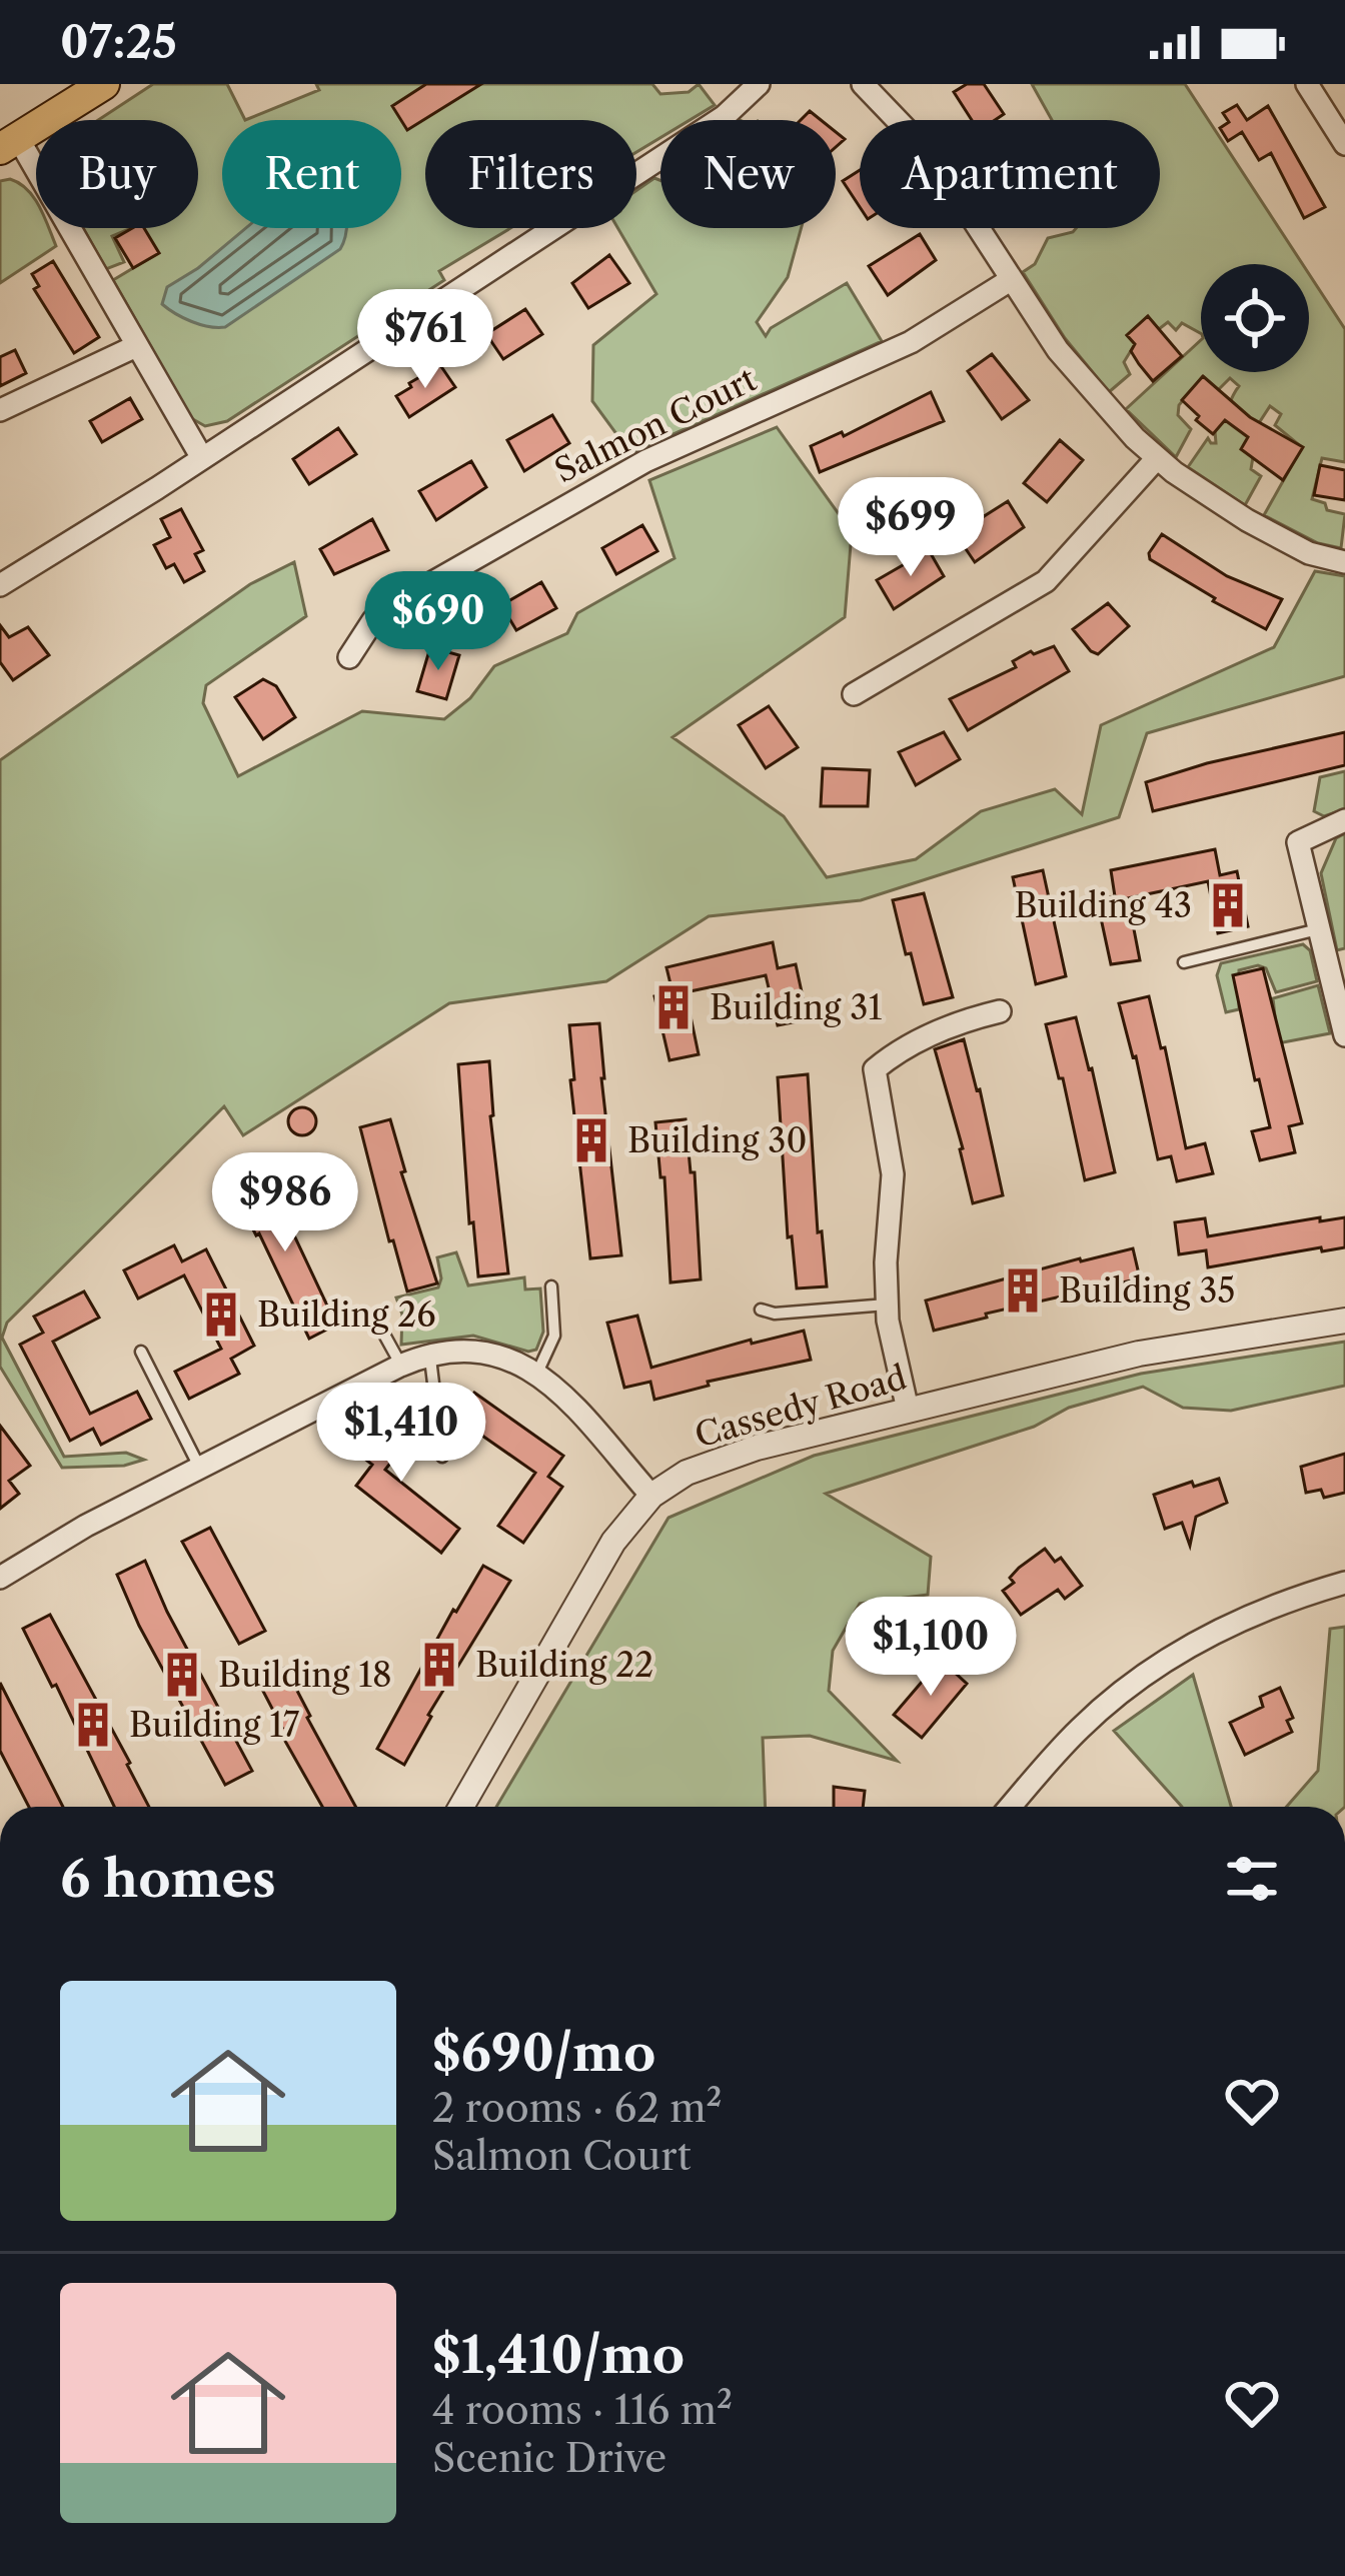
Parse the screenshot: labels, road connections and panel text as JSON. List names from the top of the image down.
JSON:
{
  "streets": {
    "street": ["Salmon Court", "Cassedy Road"]
  },
  "places": {
    "building": [
      "Building 43",
      "Building 31",
      "Building 30",
      "Building 35",
      "Building 26",
      "Building 22",
      "Building 18",
      "Building 17"
    ]
  },
  "page": {
    "status": "07:25",
    "chip": [
      "Buy",
      "Rent",
      "Filters",
      "New",
      "Apartment"
    ],
    "price": [
      "$761",
      "$699",
      "$690",
      "$986",
      "$1,410",
      "$1,100"
    ],
    "heading": "6 homes",
    "list": [
      {
        "name": "$690/mo",
        "note": "2 rooms · 62 m² · Salmon Court"
      },
      {
        "name": "$1,410/mo",
        "note": "4 rooms · 116 m² · Scenic Drive"
      }
    ]
  }
}
